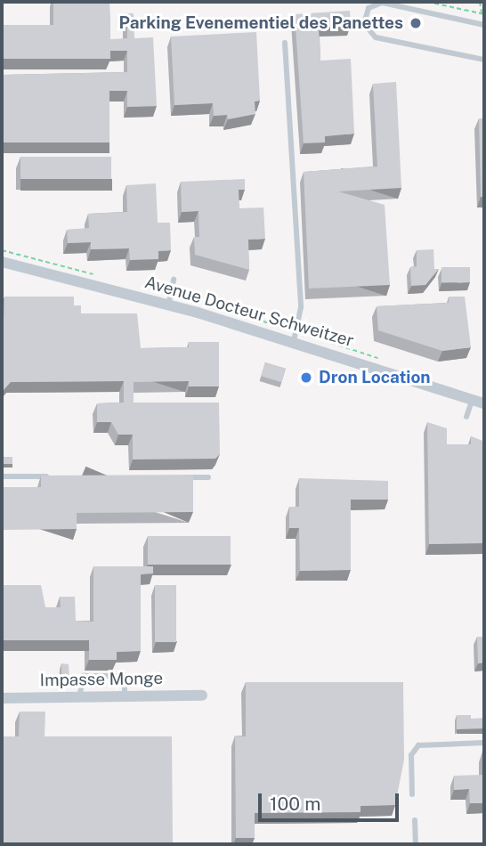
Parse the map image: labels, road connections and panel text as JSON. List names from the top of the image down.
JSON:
{
  "streets": {
    "street": ["Avenue Docteur Schweitzer", "Impasse Monge"]
  },
  "places": ["Parking Evenementiel des Panettes", "Dron Location"],
  "scale_bar": "100 m"
}
